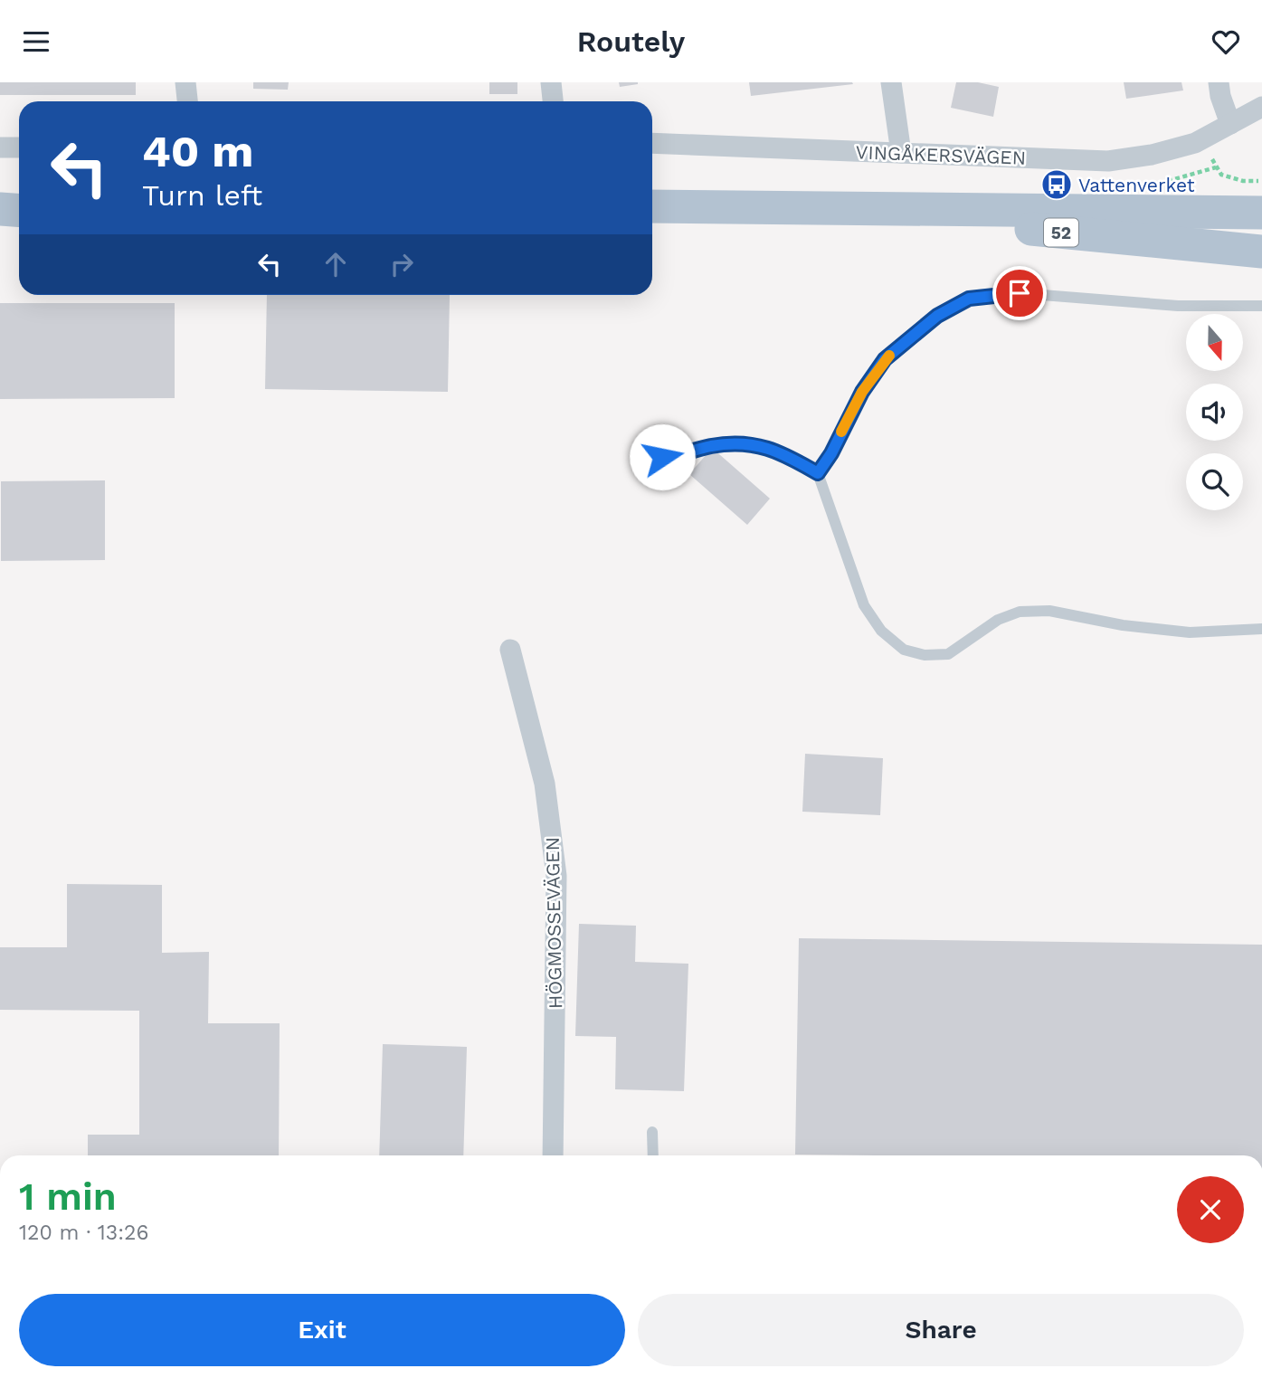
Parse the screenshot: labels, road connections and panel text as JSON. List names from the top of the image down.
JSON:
{
  "streets": {
    "main road": ["52"],
    "street": ["VINGÅKERSVÄGEN", "HÖGMOSSEVÄGEN"]
  },
  "places": {
    "bus stop": ["Vattenverket"]
  },
  "north": "bottom",
  "page": {
    "header": "Routely",
    "turn": ["40 m", "Turn left"],
    "heading": ["1 min", "120 m · 13:26"],
    "buttons": ["Exit", "Share"]
  }
}
